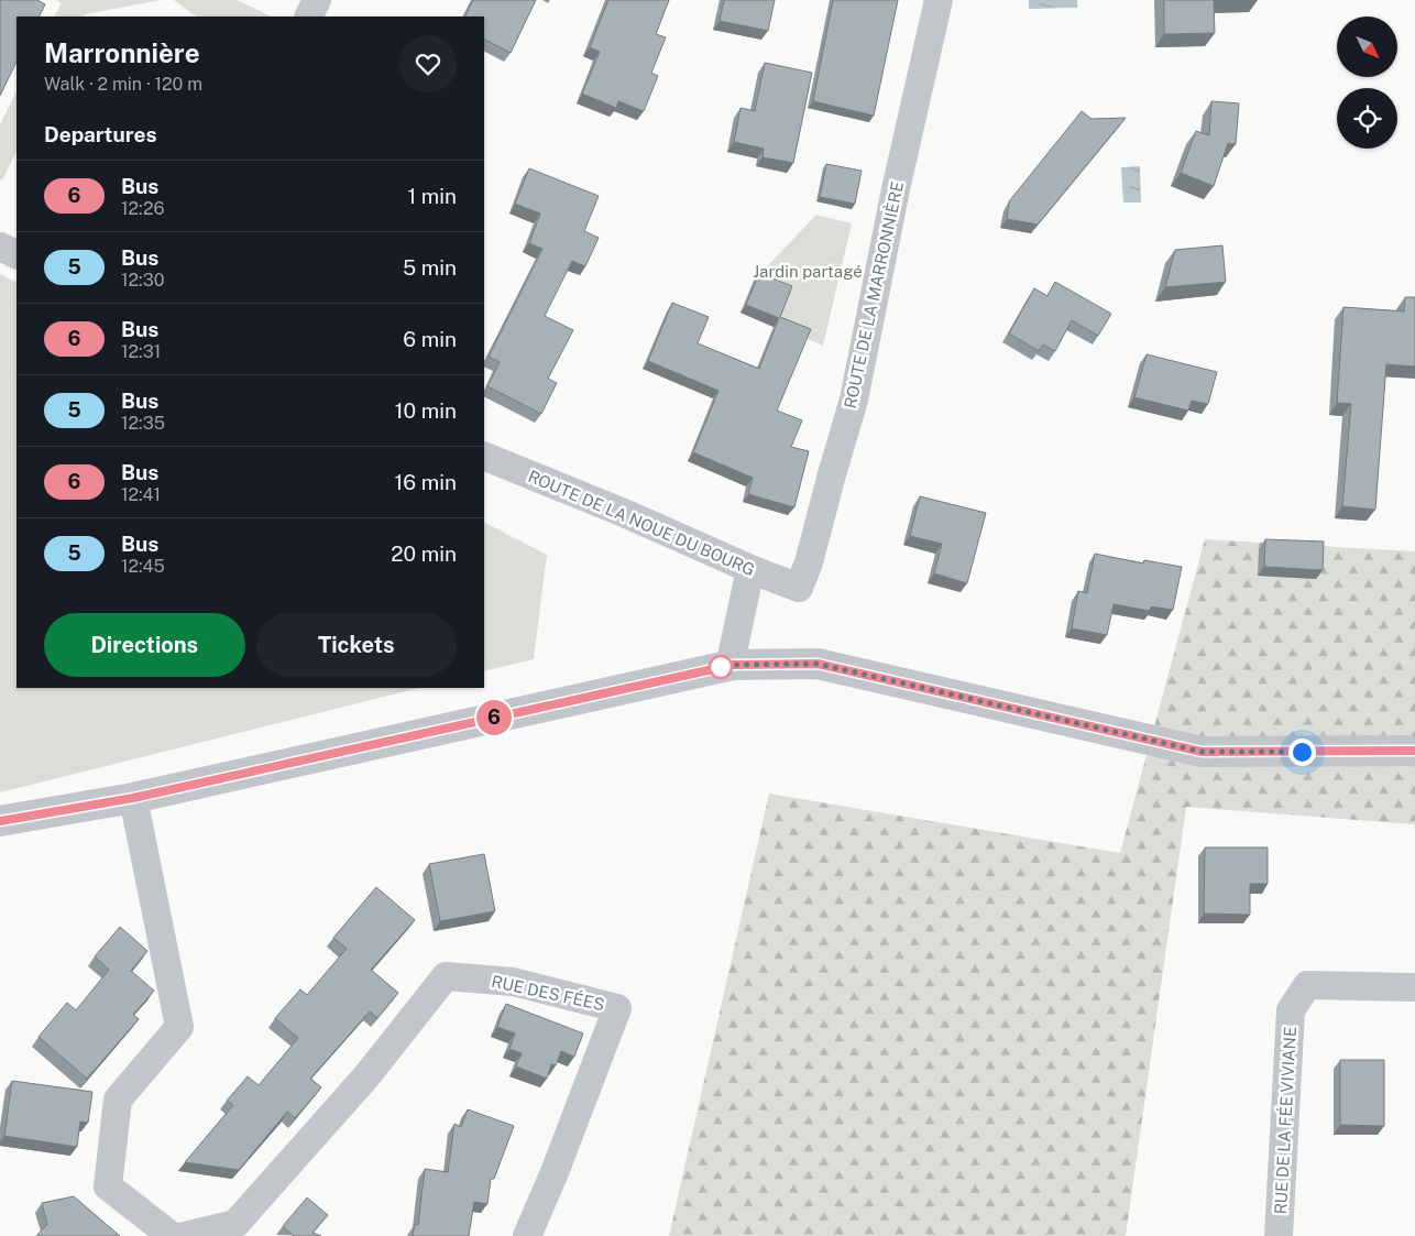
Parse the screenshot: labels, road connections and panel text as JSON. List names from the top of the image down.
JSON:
{
  "streets": {
    "street": [
      "ROUTE DE LA MARRONNIÈRE",
      "ROUTE DE LA NOUE DU BOURG",
      "RUE DES FÉES",
      "RUE DE LA FÉE VIVIANE"
    ]
  },
  "crossings": [
    ["ROUTE DE LA MARRONNIÈRE", "ROUTE DE LA NOUE DU BOURG"]
  ],
  "parks": ["Jardin partagé"],
  "lines": ["bus line 6"],
  "north": "bottom right",
  "page": {
    "on_map": "6",
    "heading": [
      ["Marronnière", "Walk · 2 min · 120 m"],
      "Departures"
    ],
    "list": [
      {
        "mark": "6",
        "name": "Bus",
        "note": "12:26",
        "value": "1 min"
      },
      {
        "mark": "5",
        "name": "Bus",
        "note": "12:30",
        "value": "5 min"
      },
      {
        "mark": "6",
        "name": "Bus",
        "note": "12:31",
        "value": "6 min"
      },
      {
        "mark": "5",
        "name": "Bus",
        "note": "12:35",
        "value": "10 min"
      },
      {
        "mark": "6",
        "name": "Bus",
        "note": "12:41",
        "value": "16 min"
      },
      {
        "mark": "5",
        "name": "Bus",
        "note": "12:45",
        "value": "20 min"
      }
    ],
    "buttons": ["Directions", "Tickets"]
  }
}
